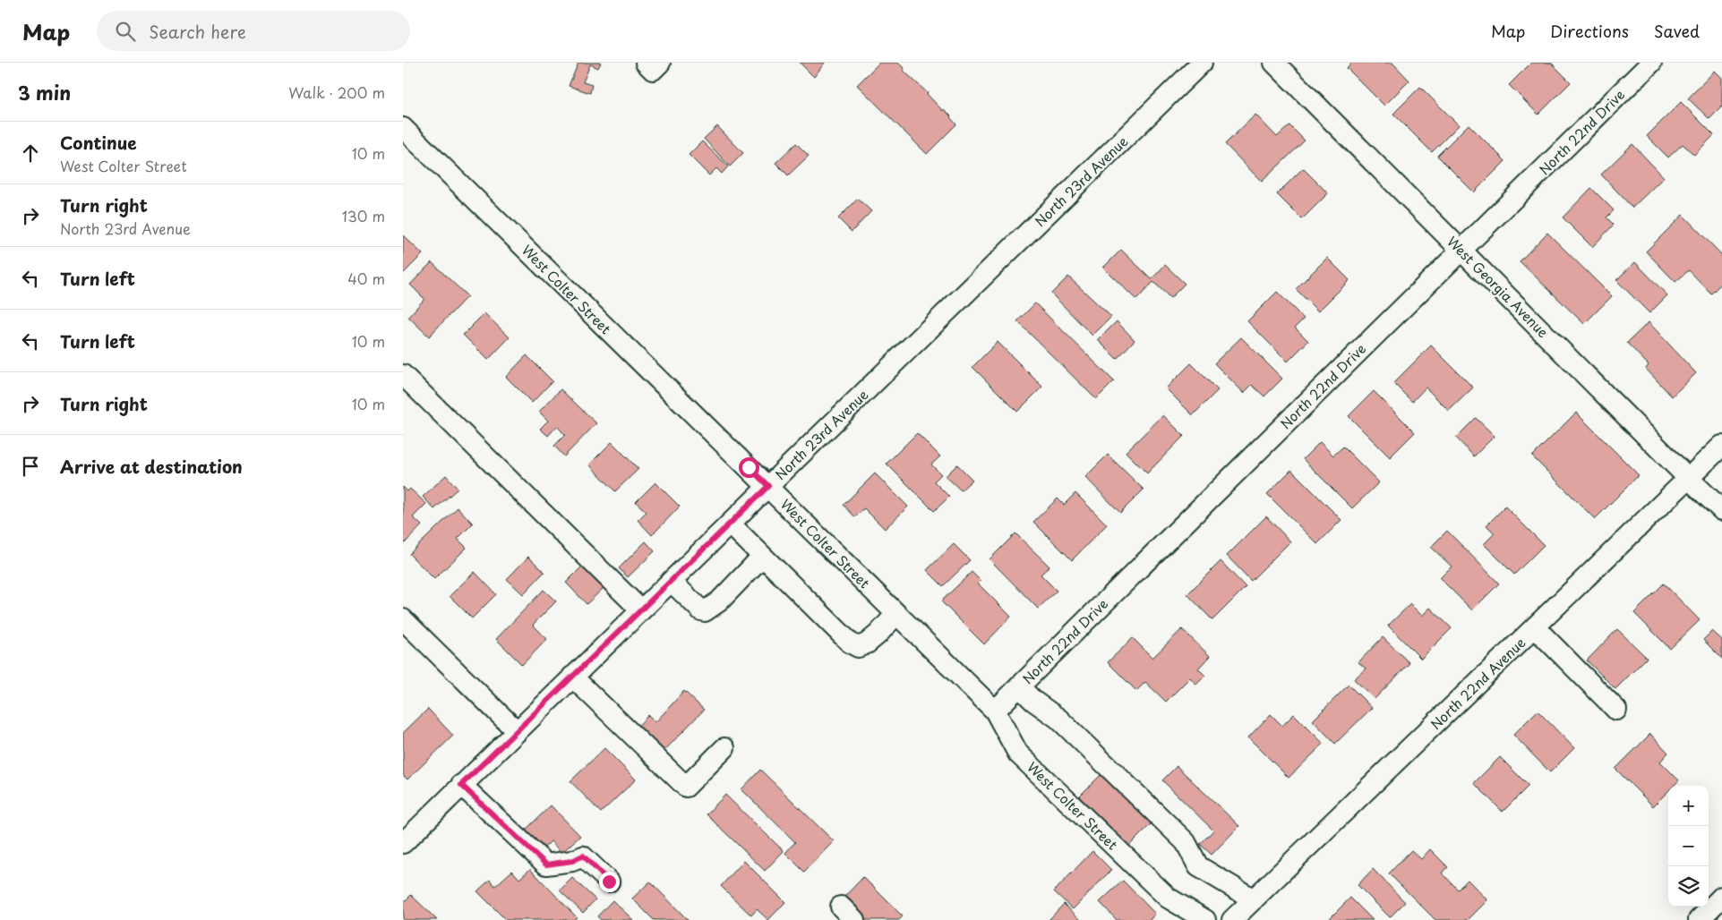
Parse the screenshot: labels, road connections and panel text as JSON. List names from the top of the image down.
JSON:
{
  "streets": {
    "street": [
      "North 22nd Drive",
      "North 23rd Avenue",
      "West Georgia Avenue",
      "West Colter Street",
      "North 22nd Avenue"
    ]
  },
  "crossings": [
    ["North 22nd Drive", "West Georgia Avenue"],
    ["North 22nd Drive", "West Colter Street"],
    ["North 23rd Avenue", "West Colter Street"],
    ["West Georgia Avenue", "North 22nd Avenue"]
  ],
  "page": {
    "header": "Map",
    "search": "Search here",
    "nav": ["Map", "Directions", "Saved"],
    "heading": ["3 min", "Walk · 200 m"],
    "list": [
      ["Continue", "West Colter Street", "10 m"],
      ["Turn right", "North 23rd Avenue", "130 m"],
      ["Turn left", "40 m"],
      ["Turn left", "10 m"],
      ["Turn right", "10 m"],
      "Arrive at destination"
    ],
    "map_buttons": ["+", "−"]
  }
}
